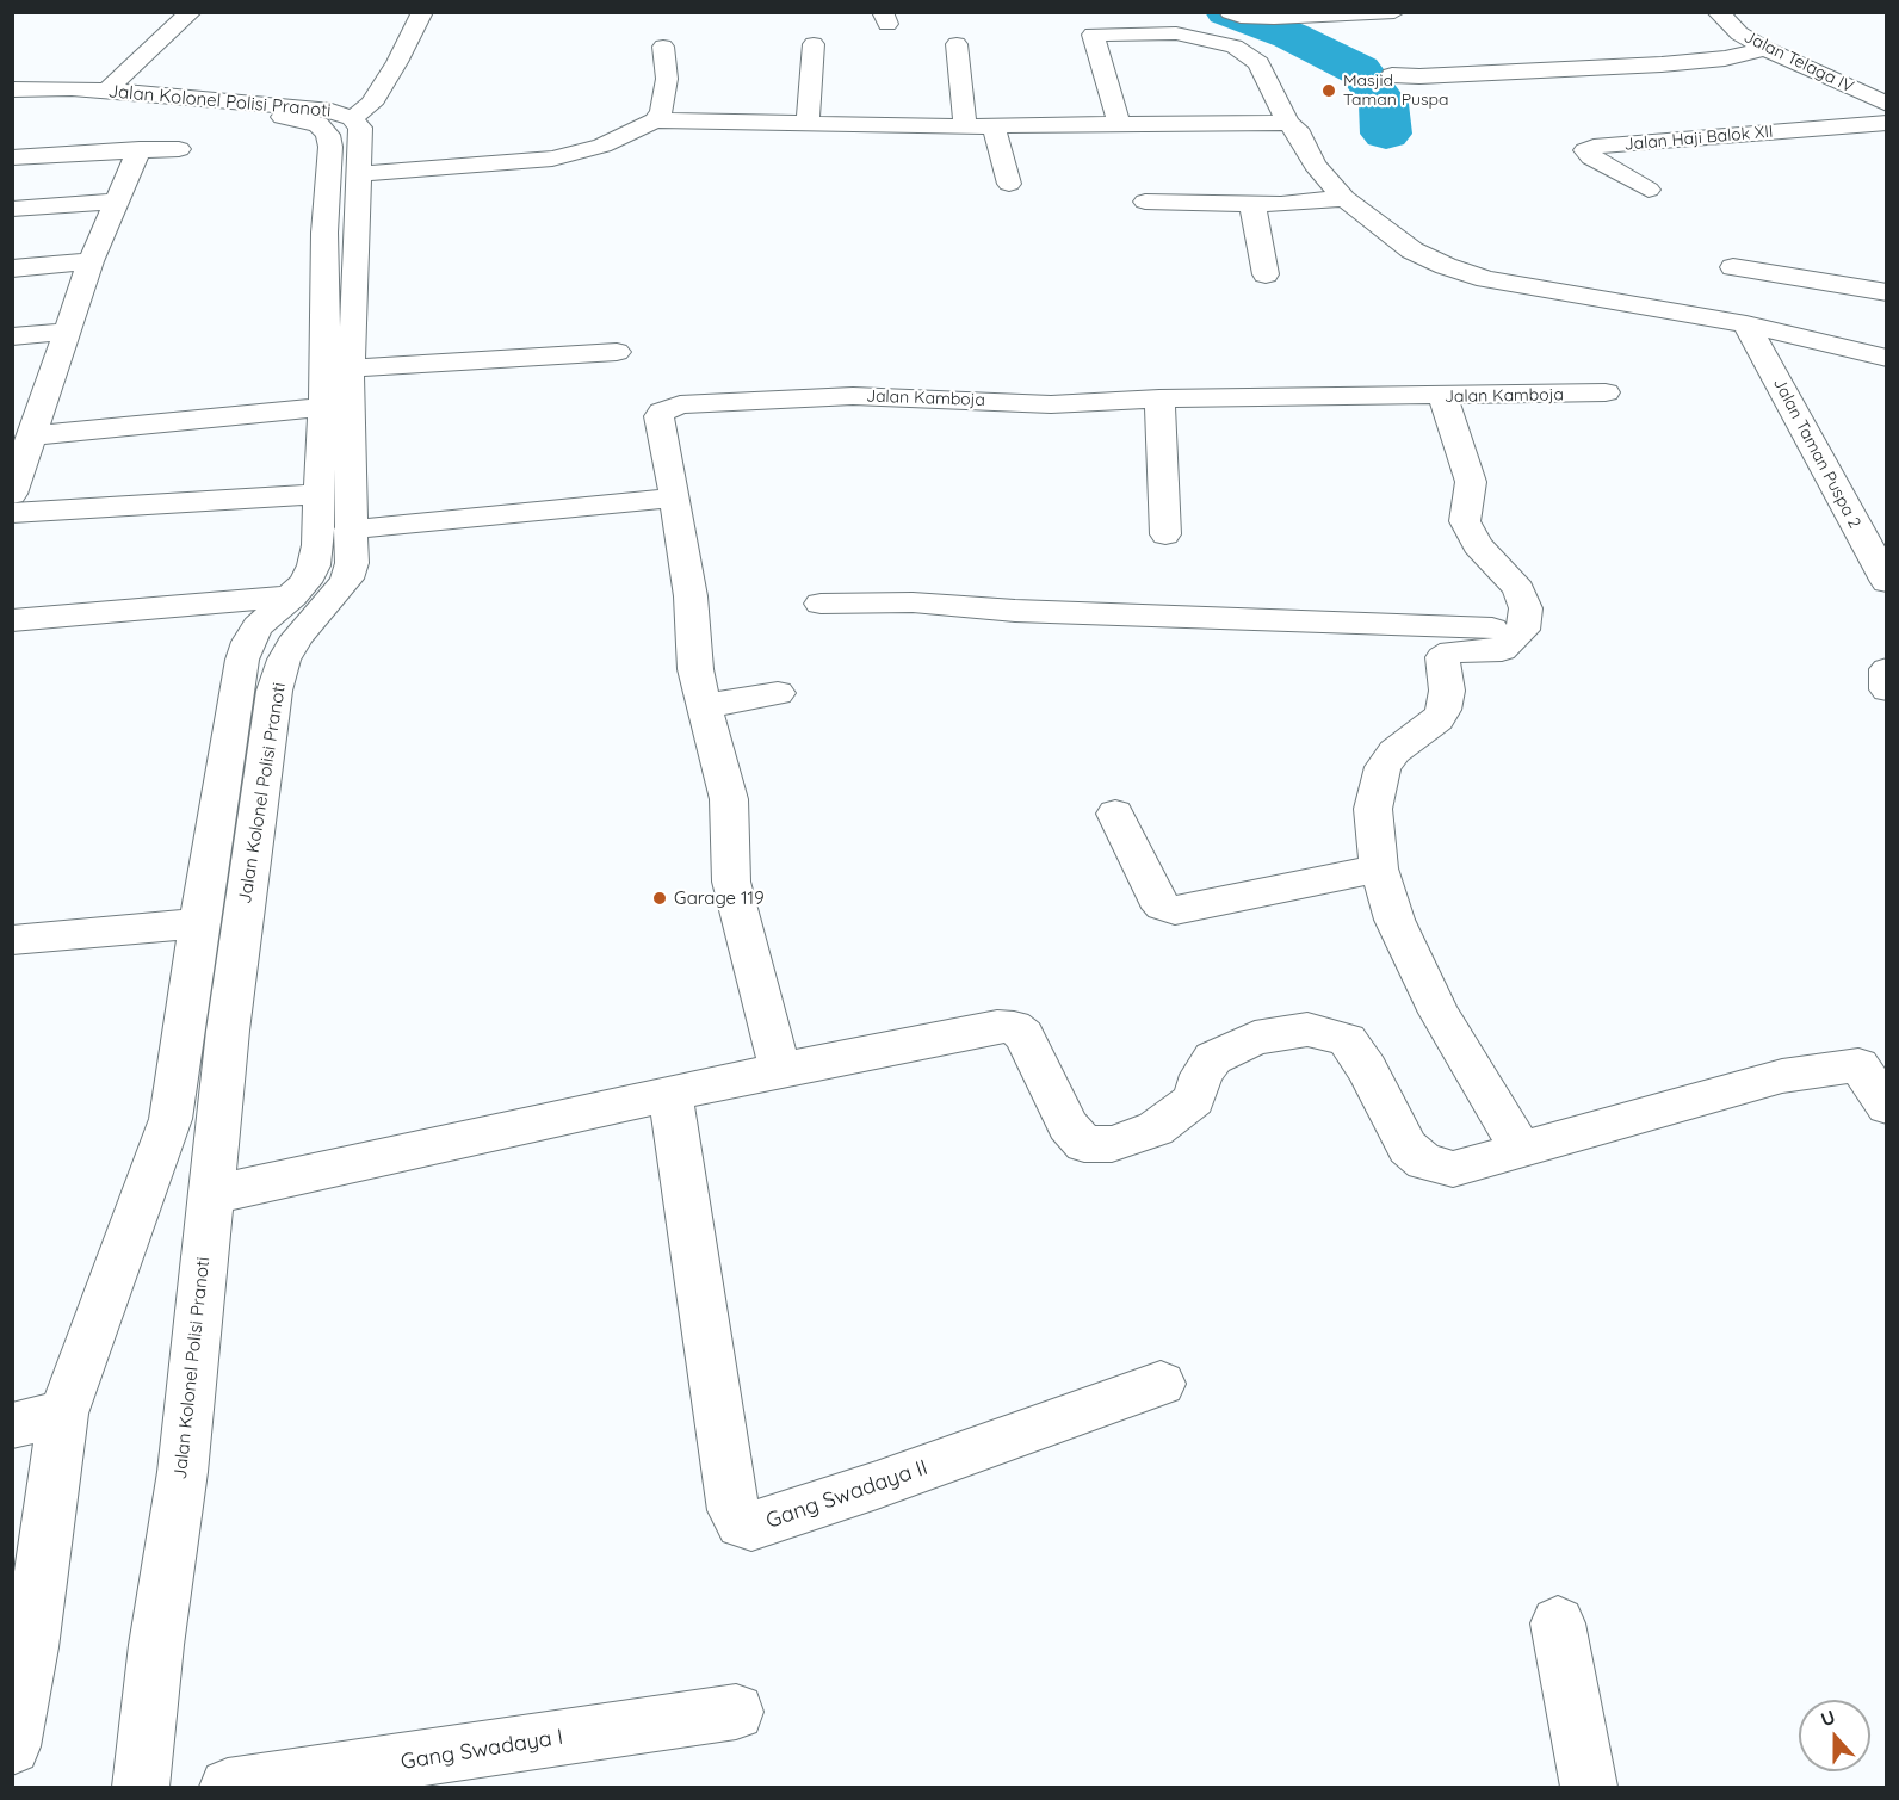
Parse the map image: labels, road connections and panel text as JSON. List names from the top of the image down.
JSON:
{
  "streets": {
    "street": [
      "Jalan Telaga IV",
      "Jalan Kolonel Polisi Pranoti",
      "Jalan Haji Balok XII",
      "Jalan Kamboja",
      "Jalan Taman Puspa 2",
      "Gang Swadaya II",
      "Gang Swadaya I"
    ]
  },
  "places": ["Masjid Taman Puspa", "Garage 119"],
  "north": "top"
}
